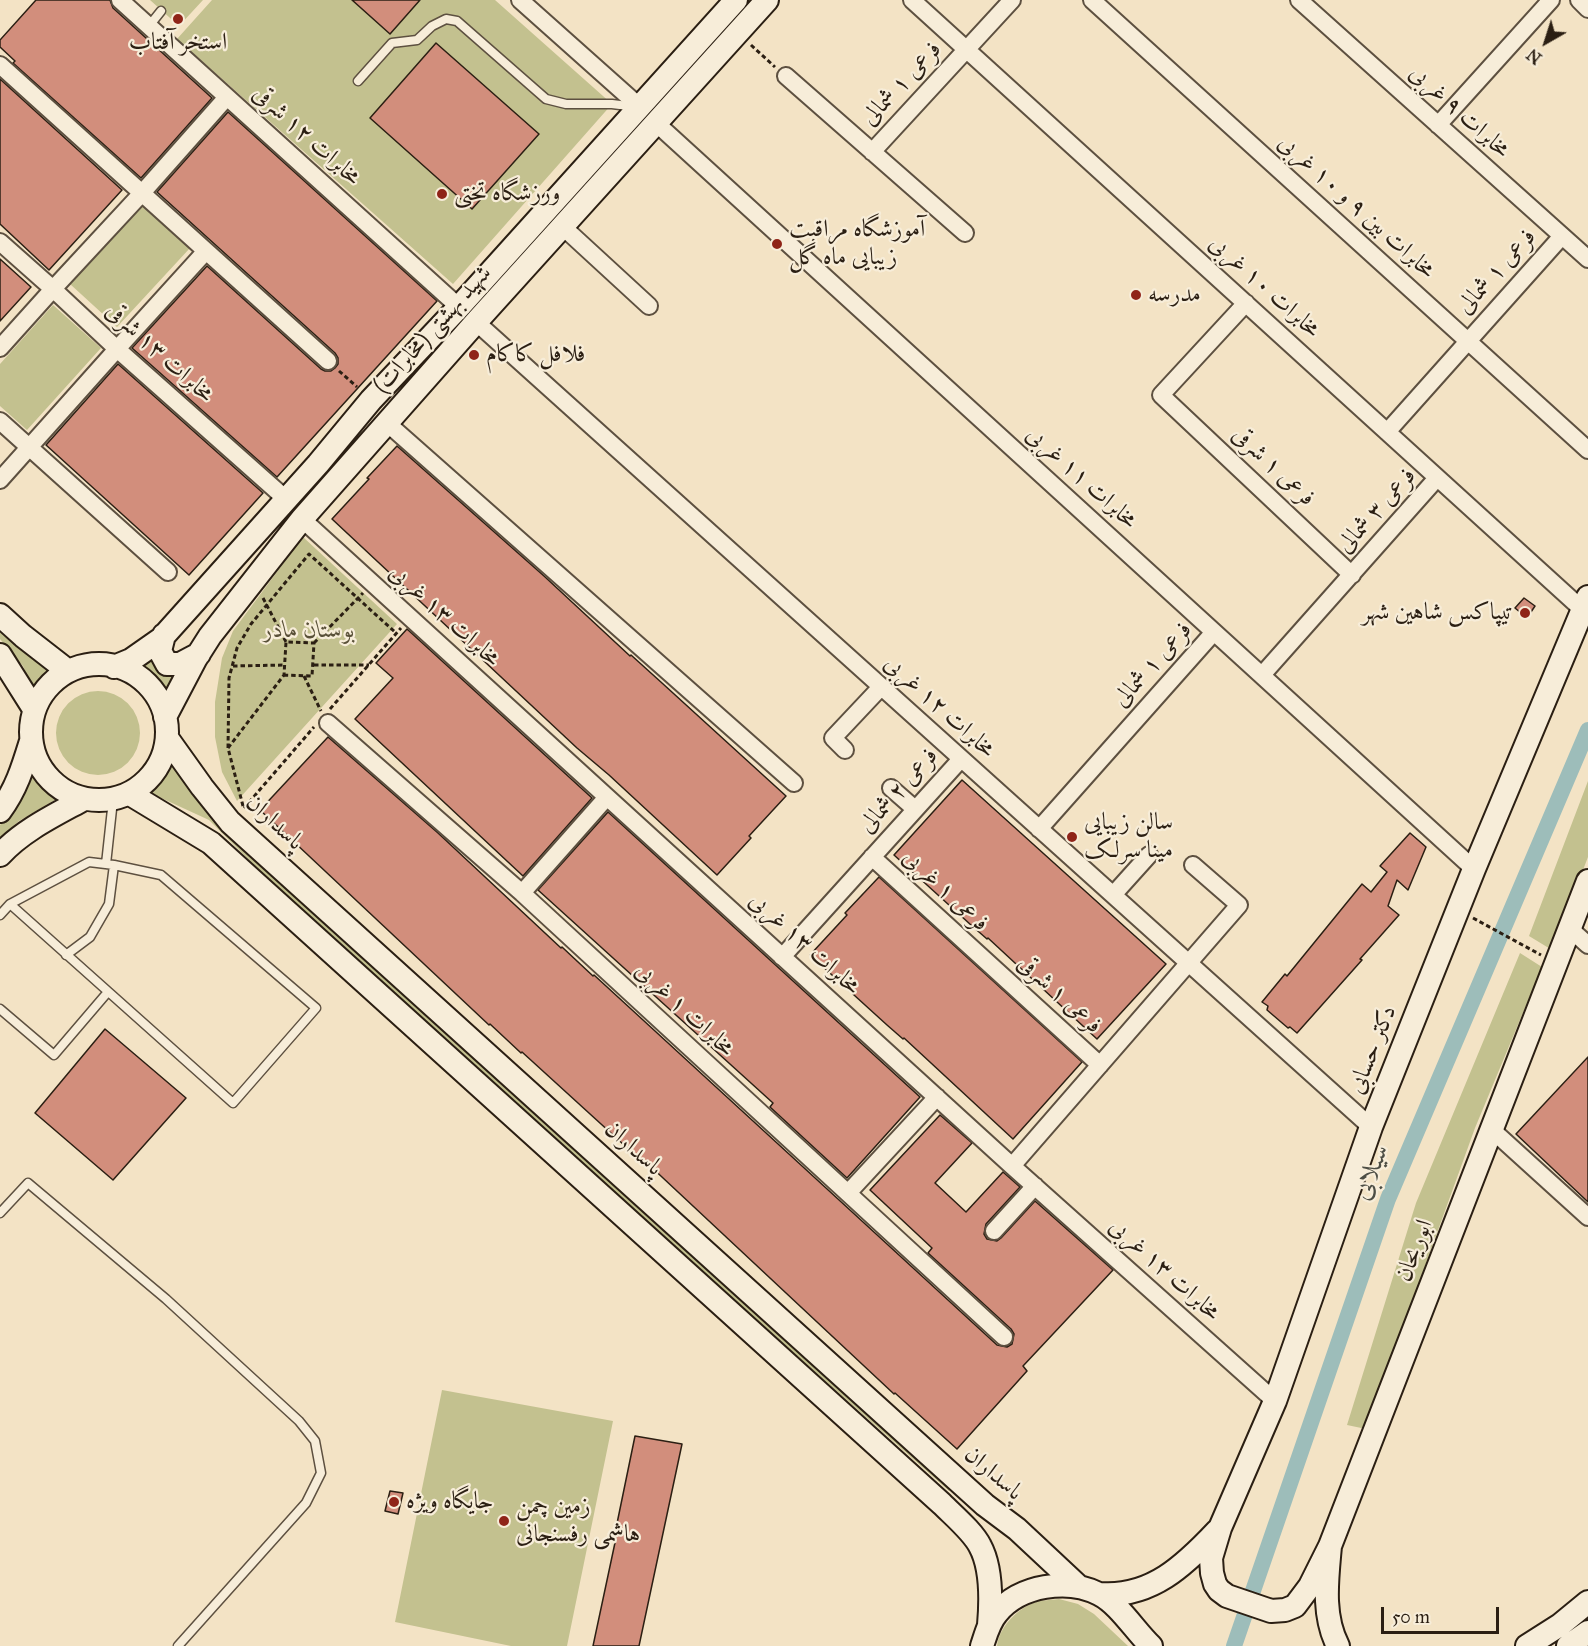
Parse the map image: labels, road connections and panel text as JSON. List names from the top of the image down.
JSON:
{
  "streets": {
    "main road": [
      "شهید بهشتی (مخابرات)",
      "پاسداران",
      "دکتر حسابی",
      "ابوریحان"
    ],
    "street": [
      "فرعی ۱ شمالی",
      "مخابرات ۹ غربی",
      "مخابرات ۱۲ شرقی",
      "مخابرات بین ۹ و ۱۰ غربی",
      "مخابرات ۱۰ غربی",
      "مخابرات ۱۳ شرقی",
      "فرعی ۱ شرقی",
      "مخابرات ۱۱ غربی",
      "فرعی ۳ شمالی",
      "مخابرات ۱۳ غربی",
      "مخابرات ۱۲ غربی",
      "فرعی ۲ شمالی",
      "فرعی ۱ غربی",
      "مخابرات ۱ غربی"
    ]
  },
  "crossings": [
    ["فرعی ۱ شمالی", "مخابرات ۹ غربی"],
    ["فرعی ۱ شمالی", "مخابرات بین ۹ و ۱۰ غربی"],
    ["فرعی ۱ شمالی", "مخابرات ۱۰ غربی"],
    ["فرعی ۱ شمالی", "مخابرات ۱۱ غربی"],
    ["فرعی ۱ شمالی", "مخابرات ۱۲ غربی"],
    ["مخابرات ۱۲ شرقی", "شهید بهشتی (مخابرات)"],
    ["مخابرات ۱۲ شرقی", "مخابرات ۱۲ غربی"],
    ["مخابرات ۱۰ غربی", "فرعی ۱ شرقی"],
    ["مخابرات ۱۰ غربی", "فرعی ۳ شمالی"],
    ["مخابرات ۱۰ غربی", "دکتر حسابی"],
    ["شهید بهشتی (مخابرات)", "مخابرات ۱۳ شرقی"],
    ["شهید بهشتی (مخابرات)", "مخابرات ۱۱ غربی"],
    ["شهید بهشتی (مخابرات)", "مخابرات ۱۳ غربی"],
    ["شهید بهشتی (مخابرات)", "مخابرات ۱۲ غربی"],
    ["شهید بهشتی (مخابرات)", "پاسداران"],
    ["فرعی ۱ شرقی", "فرعی ۳ شمالی"],
    ["فرعی ۱ شرقی", "فرعی ۱ غربی"],
    ["مخابرات ۱۱ غربی", "فرعی ۳ شمالی"],
    ["مخابرات ۱۱ غربی", "دکتر حسابی"],
    ["مخابرات ۱۳ غربی", "فرعی ۲ شمالی"],
    ["مخابرات ۱۳ غربی", "دکتر حسابی"],
    ["مخابرات ۱۲ غربی", "فرعی ۲ شمالی"],
    ["مخابرات ۱۲ غربی", "دکتر حسابی"],
    ["فرعی ۲ شمالی", "فرعی ۱ غربی"]
  ],
  "water": ["سیلابی"],
  "parks": ["بوستان مادر"],
  "places": [
    "استخر آفتاب",
    "ورزشگاه تختی",
    "آموزشگاه مراقبت زیبایی ماه گل",
    "مدرسه",
    "فلافل کاکام",
    "تیپاکس شاهین شهر",
    "سالن زیبایی مینا سرلک",
    "جایگاه ویژه",
    "زمین چمن هاشمی رفسنجانی"
  ],
  "scale_bar": "50 m",
  "north": "bottom left"
}
